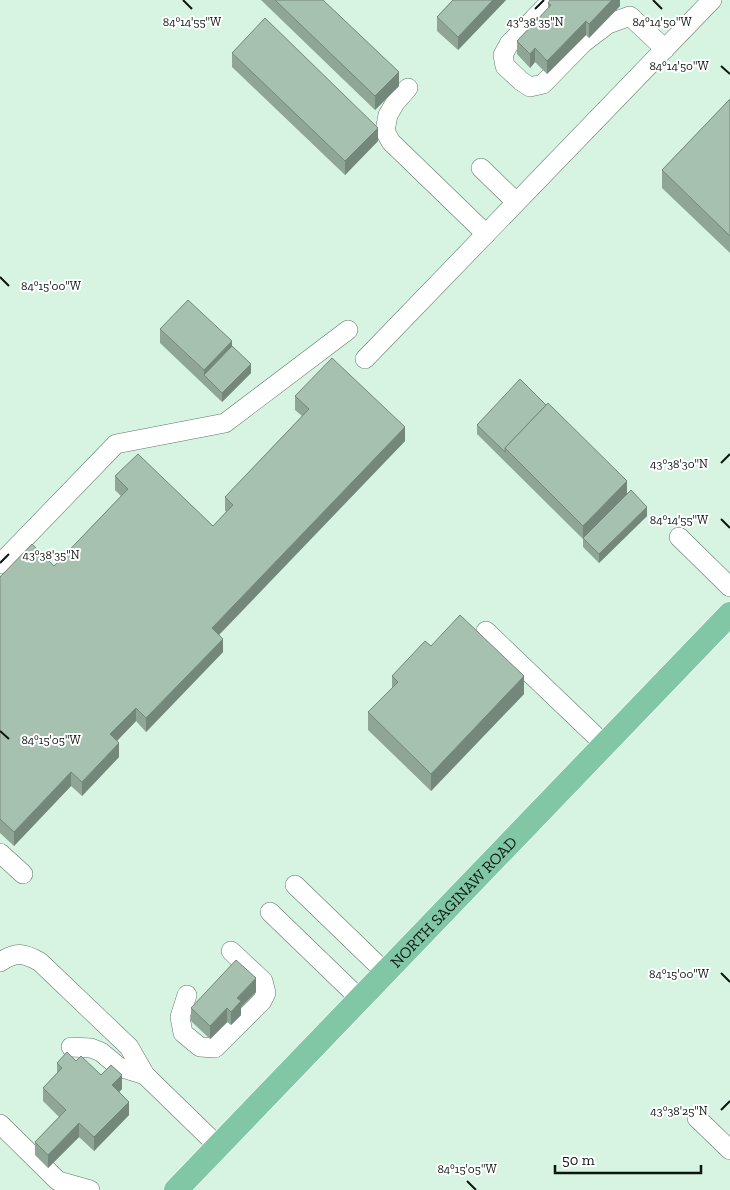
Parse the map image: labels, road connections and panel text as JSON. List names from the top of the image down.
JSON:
{
  "streets": {
    "main road": ["NORTH SAGINAW ROAD"]
  },
  "scale_bar": "50 m",
  "coordinates": [
    "84°14'55\"W",
    "84°14'50\"W",
    "43°38'35\"N",
    "84°15'00\"W",
    "43°38'30\"N",
    "84°15'05\"W",
    "43°38'25\"N"
  ]
}
